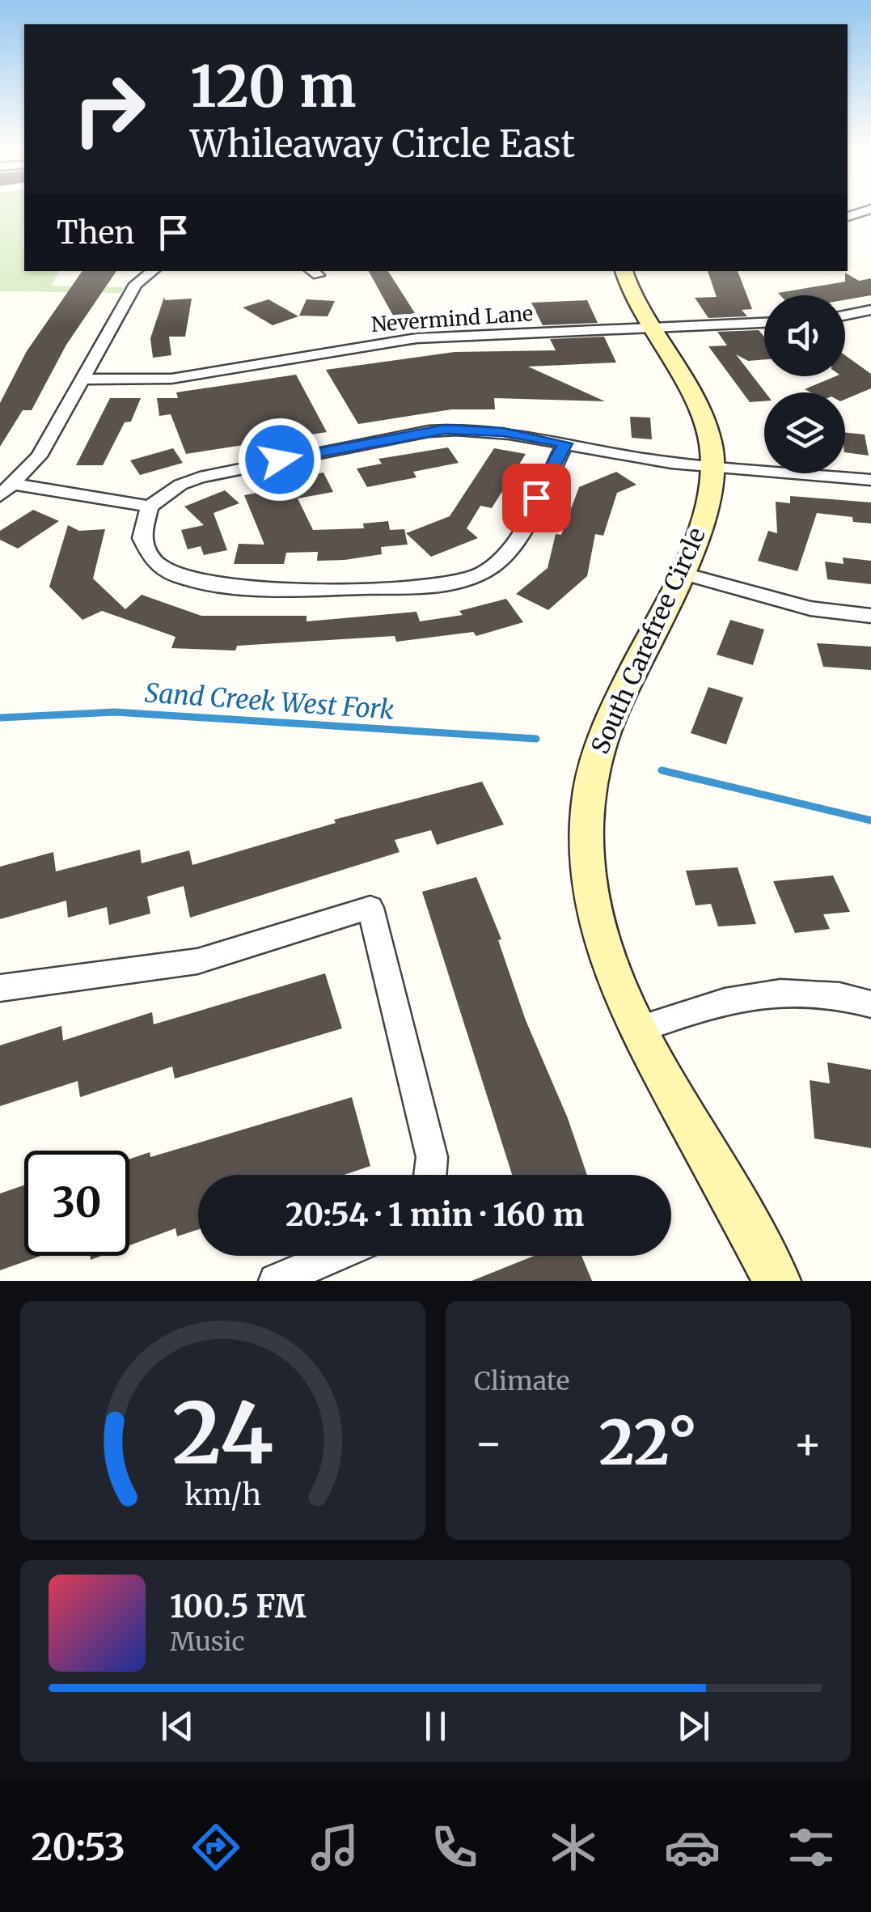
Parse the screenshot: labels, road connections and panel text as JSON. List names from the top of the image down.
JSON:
{
  "streets": {
    "main road": ["South Carefree Circle"],
    "street": ["Nevermind Lane"]
  },
  "crossings": [
    ["Nevermind Lane", "South Carefree Circle"]
  ],
  "water": ["Sand Creek West Fork"],
  "page": {
    "turn": ["120 m", "Whileaway Circle East"],
    "then": "Then",
    "limit": "30",
    "trip": "20:54 · 1 min · 160 m",
    "tile": "Climate",
    "heat": ["−", "22°", "+"],
    "song": ["100.5 FM", "Music"],
    "tabs": "20:53",
    "gauge": ["24", "km/h"]
  }
}
